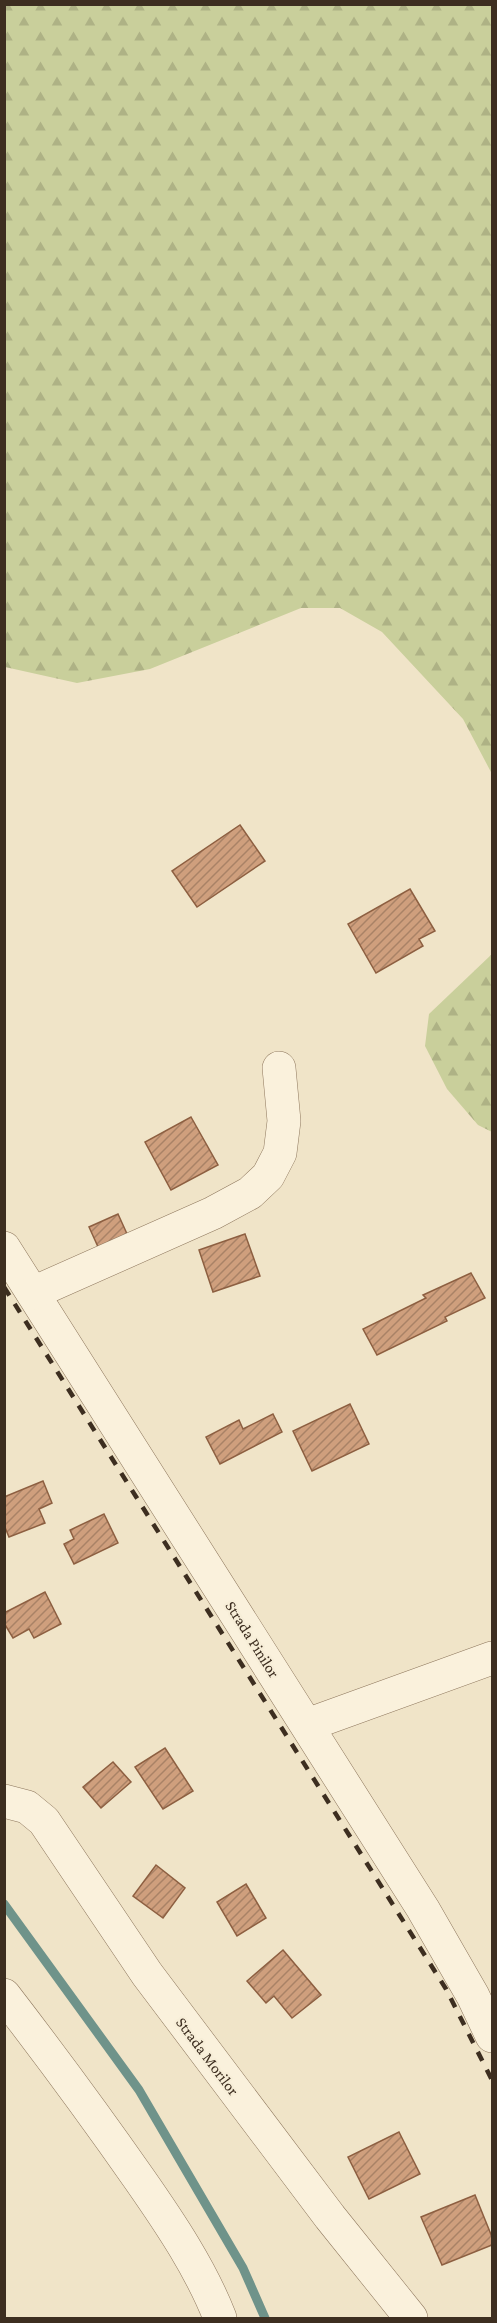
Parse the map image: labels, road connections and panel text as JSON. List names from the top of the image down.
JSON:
{
  "streets": {
    "street": ["Strada Pinilor", "Strada Morilor"]
  }
}
